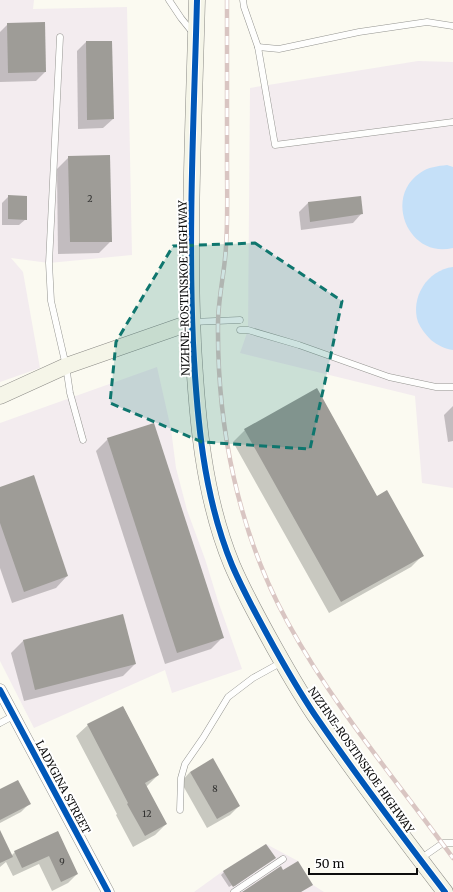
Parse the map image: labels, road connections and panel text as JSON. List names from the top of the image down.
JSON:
{
  "streets": {
    "street": ["NIZHNE-ROSTINSKOE HIGHWAY", "LADYGINA STREET"]
  },
  "house_numbers": [
    "2",
    "8",
    "12",
    "9"
  ],
  "scale_bar": "50 m"
}
